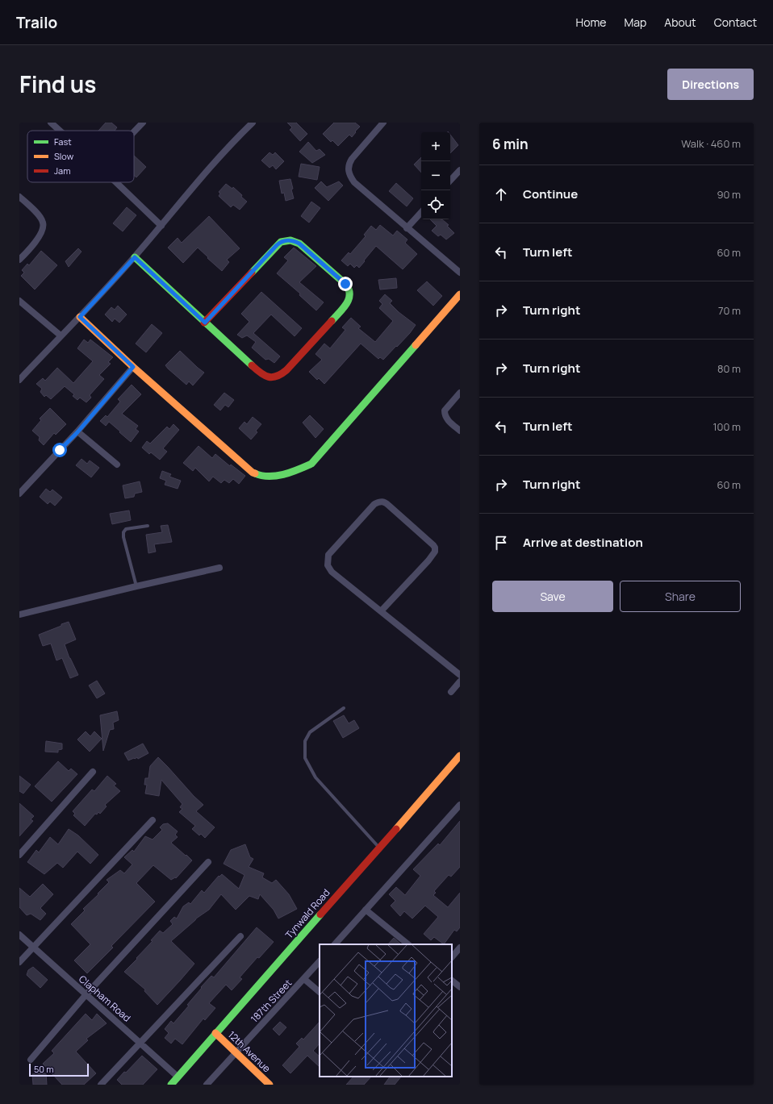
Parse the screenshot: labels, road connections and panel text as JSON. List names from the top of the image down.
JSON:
{
  "streets": {
    "street": [
      "Tynwald Road",
      "Clapham Road",
      "187th Street",
      "12th Avenue"
    ]
  },
  "crossings": [
    ["Tynwald Road", "Clapham Road"],
    ["Tynwald Road", "12th Avenue"],
    ["187th Street", "12th Avenue"]
  ],
  "legend": ["Fast", "Slow", "Jam"],
  "scale_bar": "50 m",
  "page": {
    "header": "Trailo",
    "nav": [
      "Home",
      "Map",
      "About",
      "Contact"
    ],
    "title": "Find us",
    "buttons": [
      "Directions",
      ["Save", "Share"]
    ],
    "heading": ["6 min", "Walk · 460 m"],
    "map_buttons": ["+", "−"],
    "list": [
      ["Continue", "90 m"],
      ["Turn left", "60 m"],
      ["Turn right", "70 m"],
      ["Turn right", "80 m"],
      ["Turn left", "100 m"],
      ["Turn right", "60 m"],
      "Arrive at destination"
    ],
    "scale": "50 m"
  }
}
